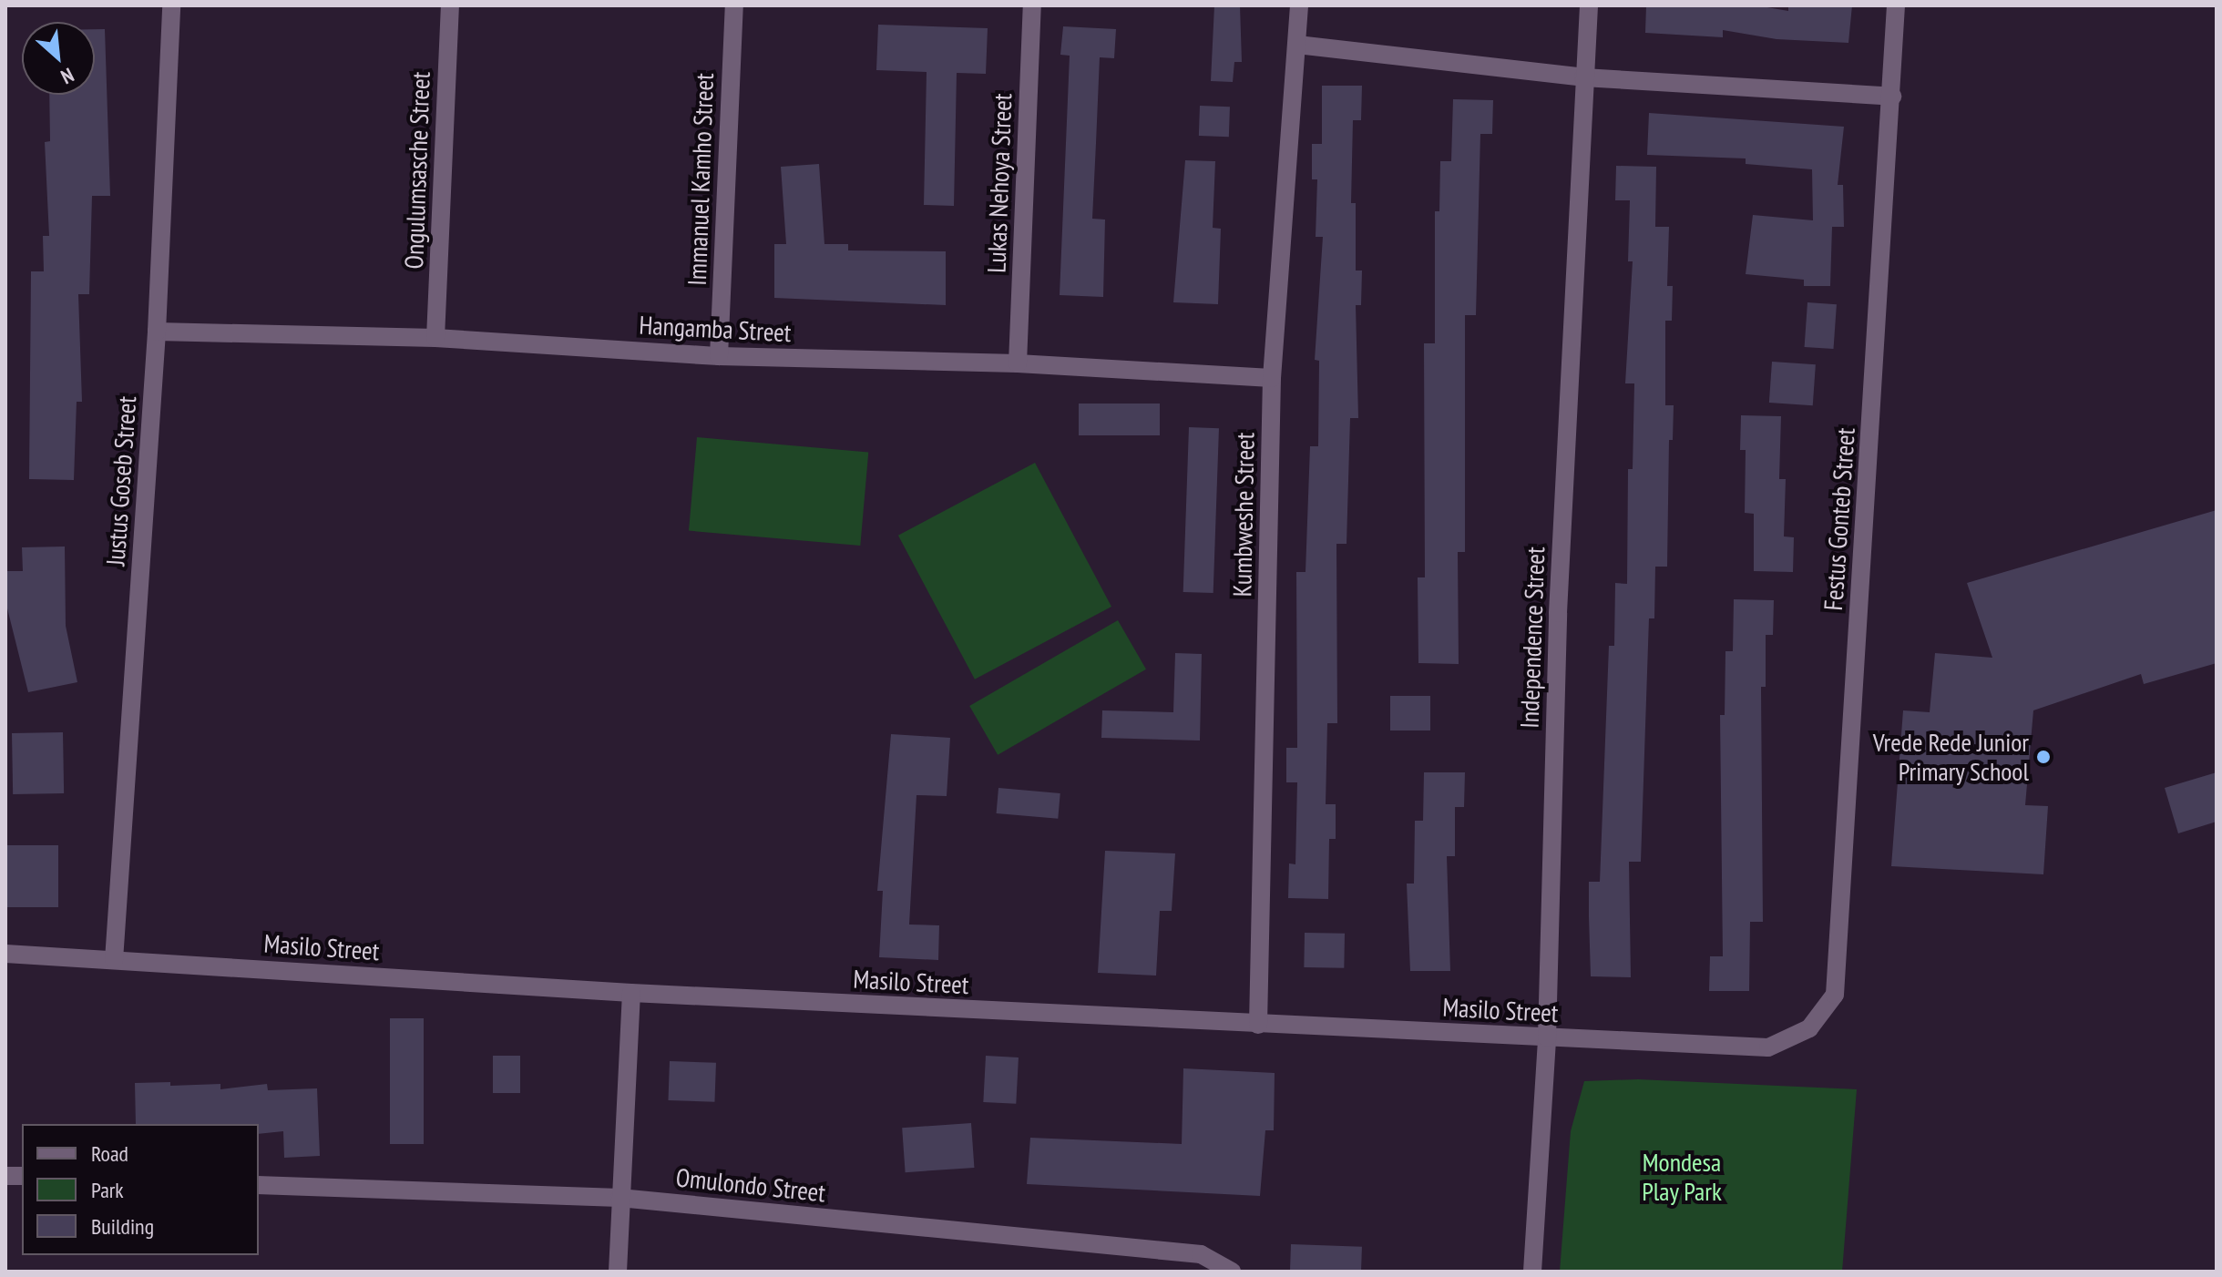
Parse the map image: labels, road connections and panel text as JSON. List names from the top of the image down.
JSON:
{
  "streets": {
    "street": [
      "Ongulumsasche Street",
      "Immanuel Kamho Street",
      "Lukas Nehoya Street",
      "Hangamba Street",
      "Justus Goseb Street",
      "Kumbweshe Street",
      "Festus Gonteb Street",
      "Independence Street",
      "Masilo Street",
      "Omulondo Street"
    ]
  },
  "crossings": [
    ["Ongulumsasche Street", "Hangamba Street"],
    ["Immanuel Kamho Street", "Hangamba Street"],
    ["Lukas Nehoya Street", "Hangamba Street"],
    ["Hangamba Street", "Justus Goseb Street"],
    ["Hangamba Street", "Kumbweshe Street"],
    ["Justus Goseb Street", "Masilo Street"],
    ["Kumbweshe Street", "Masilo Street"],
    ["Festus Gonteb Street", "Masilo Street"],
    ["Independence Street", "Masilo Street"]
  ],
  "parks": ["Mondesa Play Park"],
  "places": ["Vrede Rede Junior Primary School"],
  "legend": ["Road", "Park", "Building"],
  "north": "bottom right"
}
